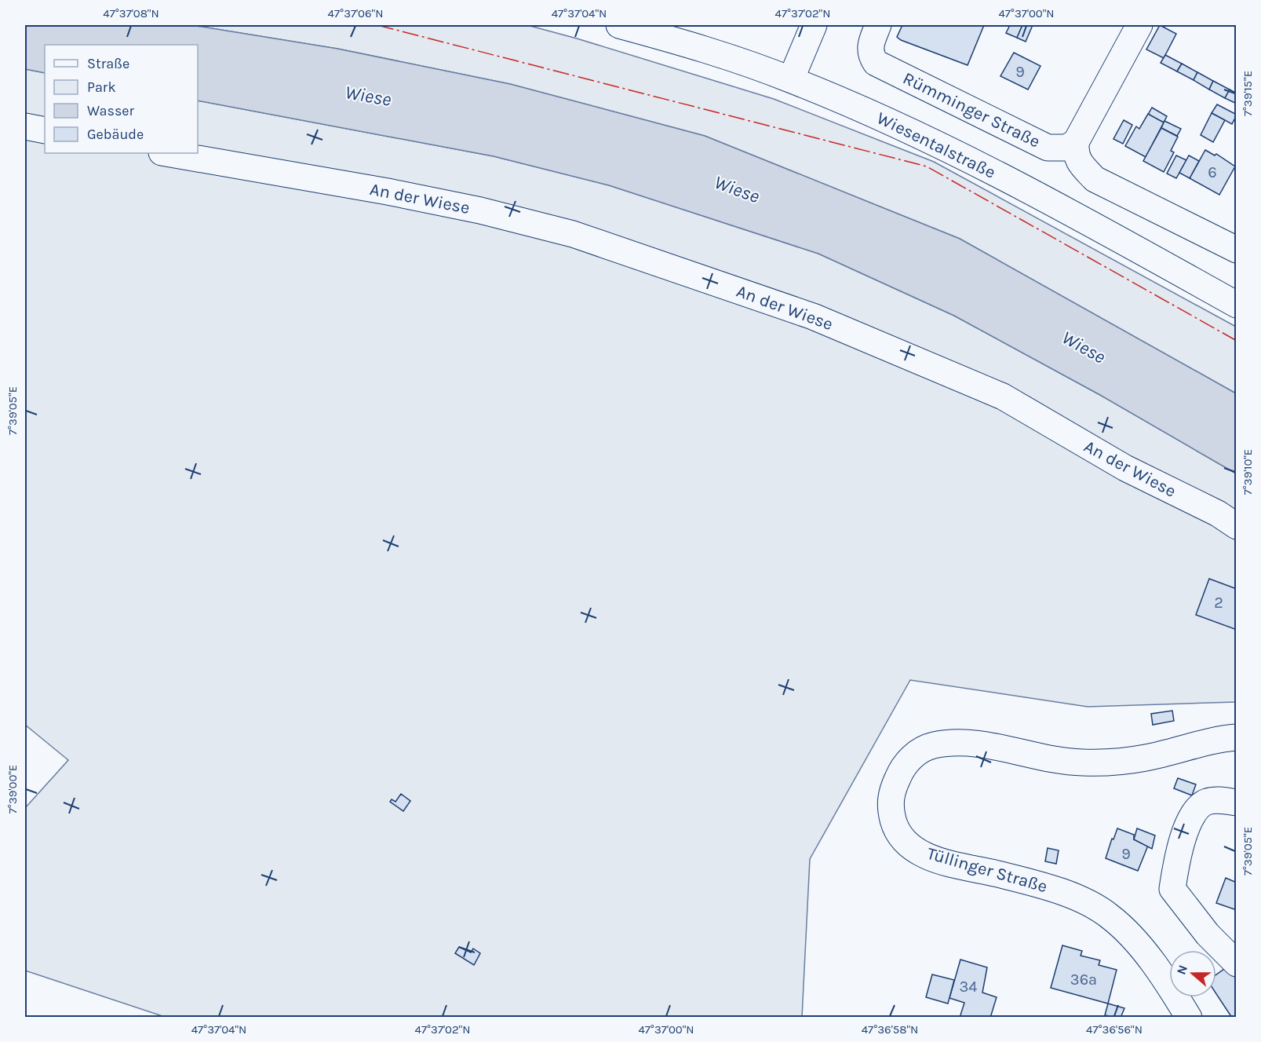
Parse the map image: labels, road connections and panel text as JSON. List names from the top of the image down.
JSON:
{
  "streets": {
    "street": [
      "Rümminger Straße",
      "Wiesentalstraße",
      "An der Wiese",
      "Tüllinger Straße"
    ]
  },
  "water": ["Wiese"],
  "house_numbers": [
    "9",
    "6",
    "2",
    "9",
    "36a",
    "34"
  ],
  "legend": [
    "Straße",
    "Park",
    "Wasser",
    "Gebäude"
  ],
  "north": "left",
  "coordinates": [
    "47°37'08\"N",
    "47°37'06\"N",
    "47°37'04\"N",
    "47°37'02\"N",
    "47°37'00\"N",
    "7°39'15\"E",
    "7°39'05\"E",
    "7°39'10\"E",
    "7°39'00\"E",
    "47°36'58\"N",
    "47°36'56\"N"
  ]
}
